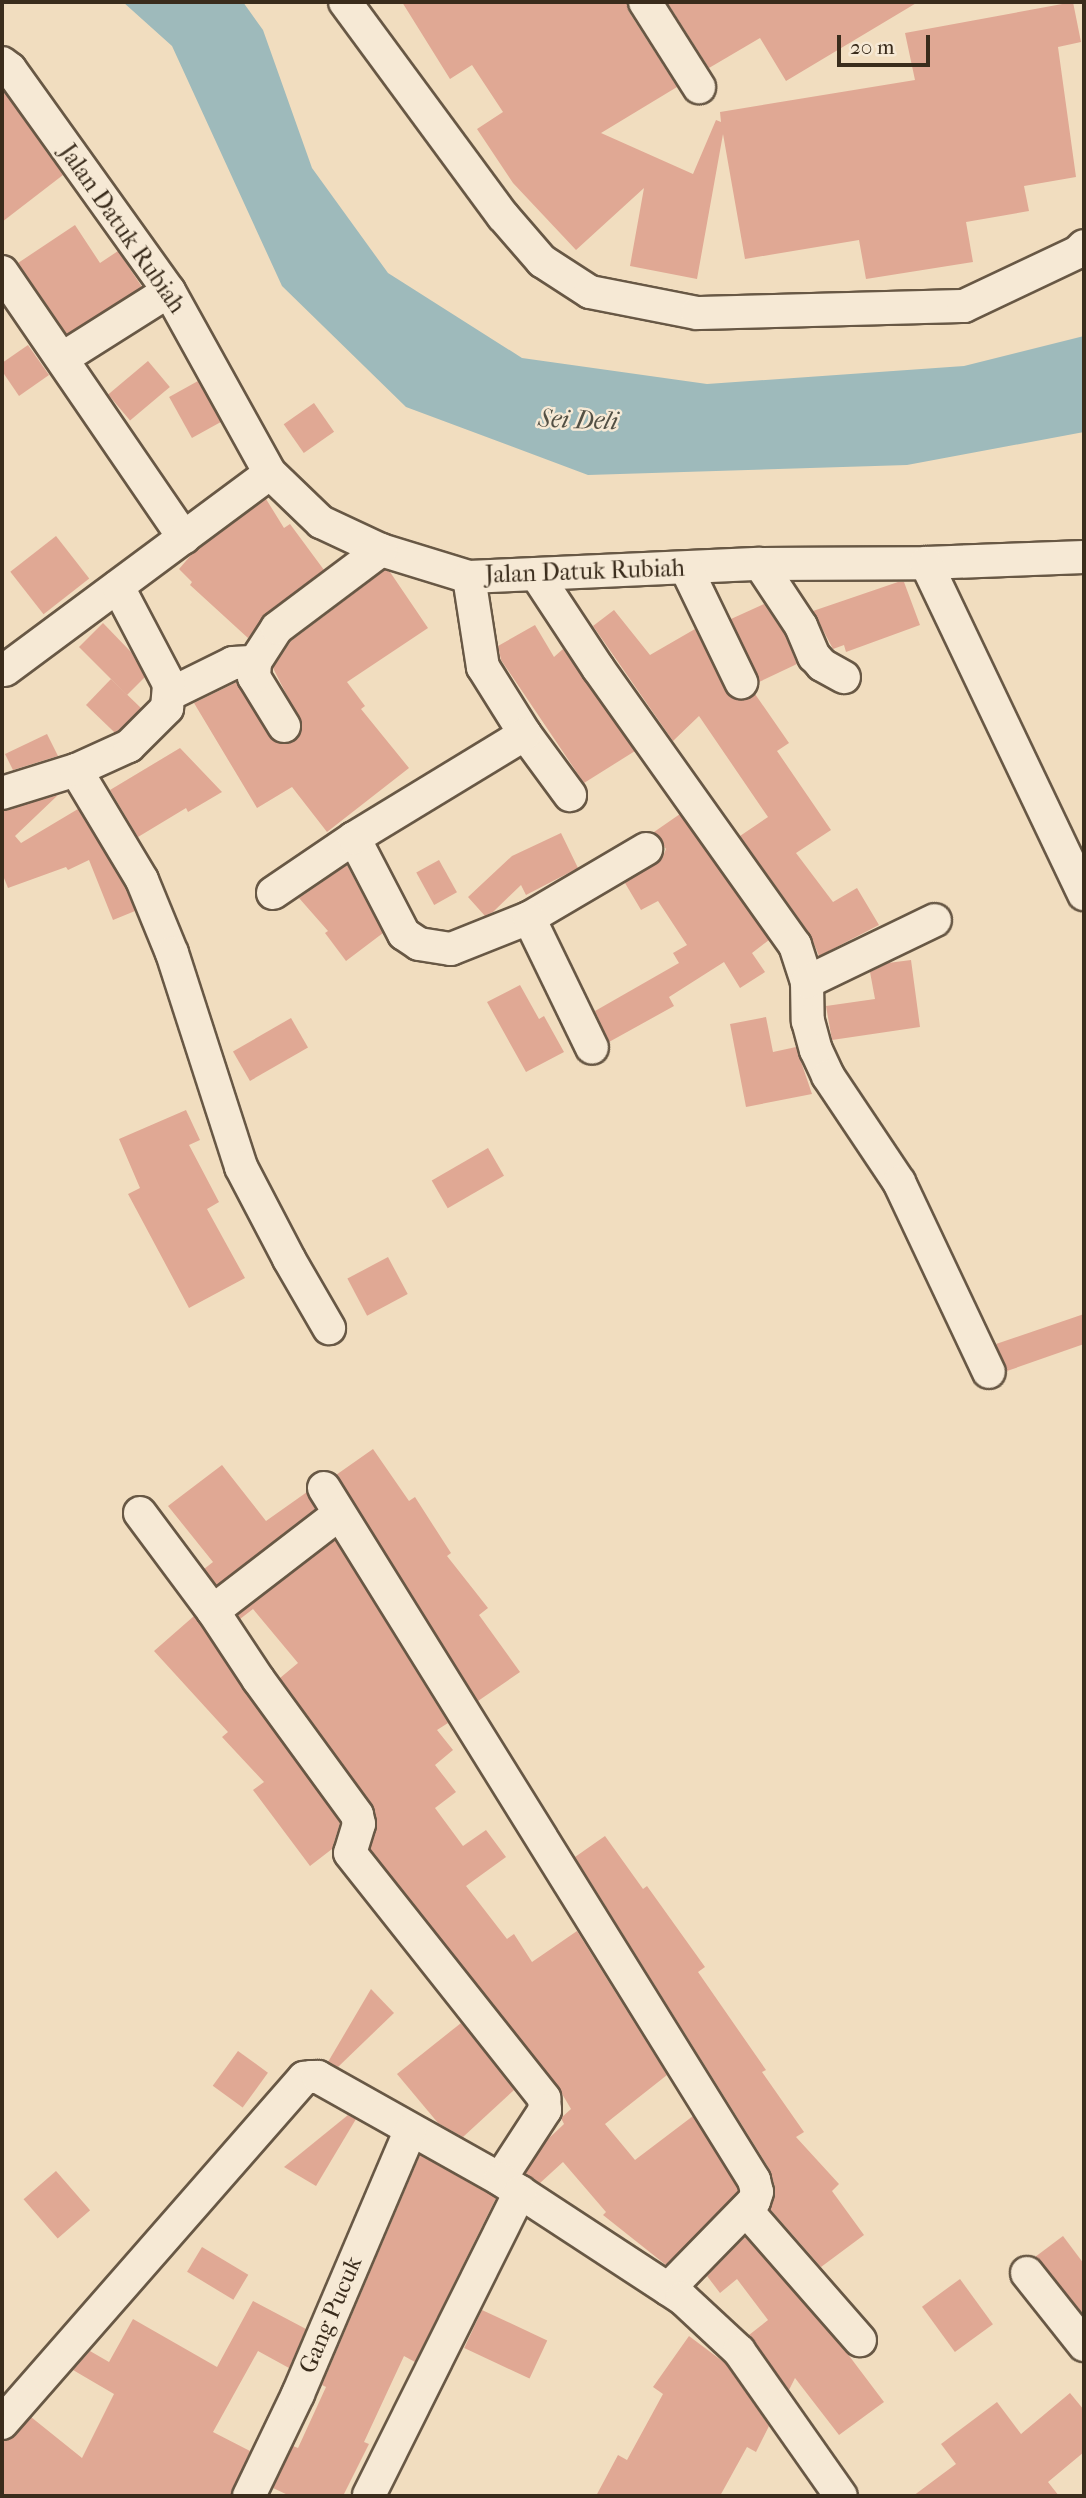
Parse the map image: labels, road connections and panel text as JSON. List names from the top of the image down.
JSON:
{
  "streets": {
    "street": ["Jalan Datuk Rubiah", "Gang Pucuk"]
  },
  "water": ["Sei Deli"],
  "scale_bar": "20 m"
}
